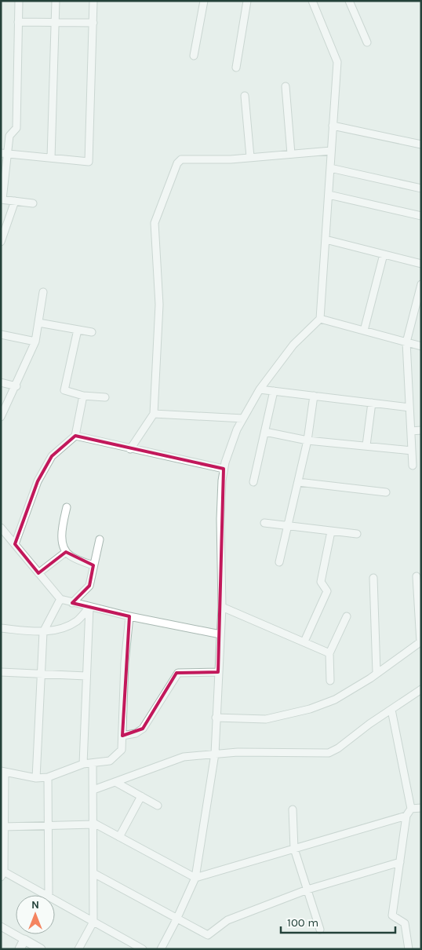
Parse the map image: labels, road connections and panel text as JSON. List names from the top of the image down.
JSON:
{
  "scale_bar": "100 m",
  "north": "top"
}
